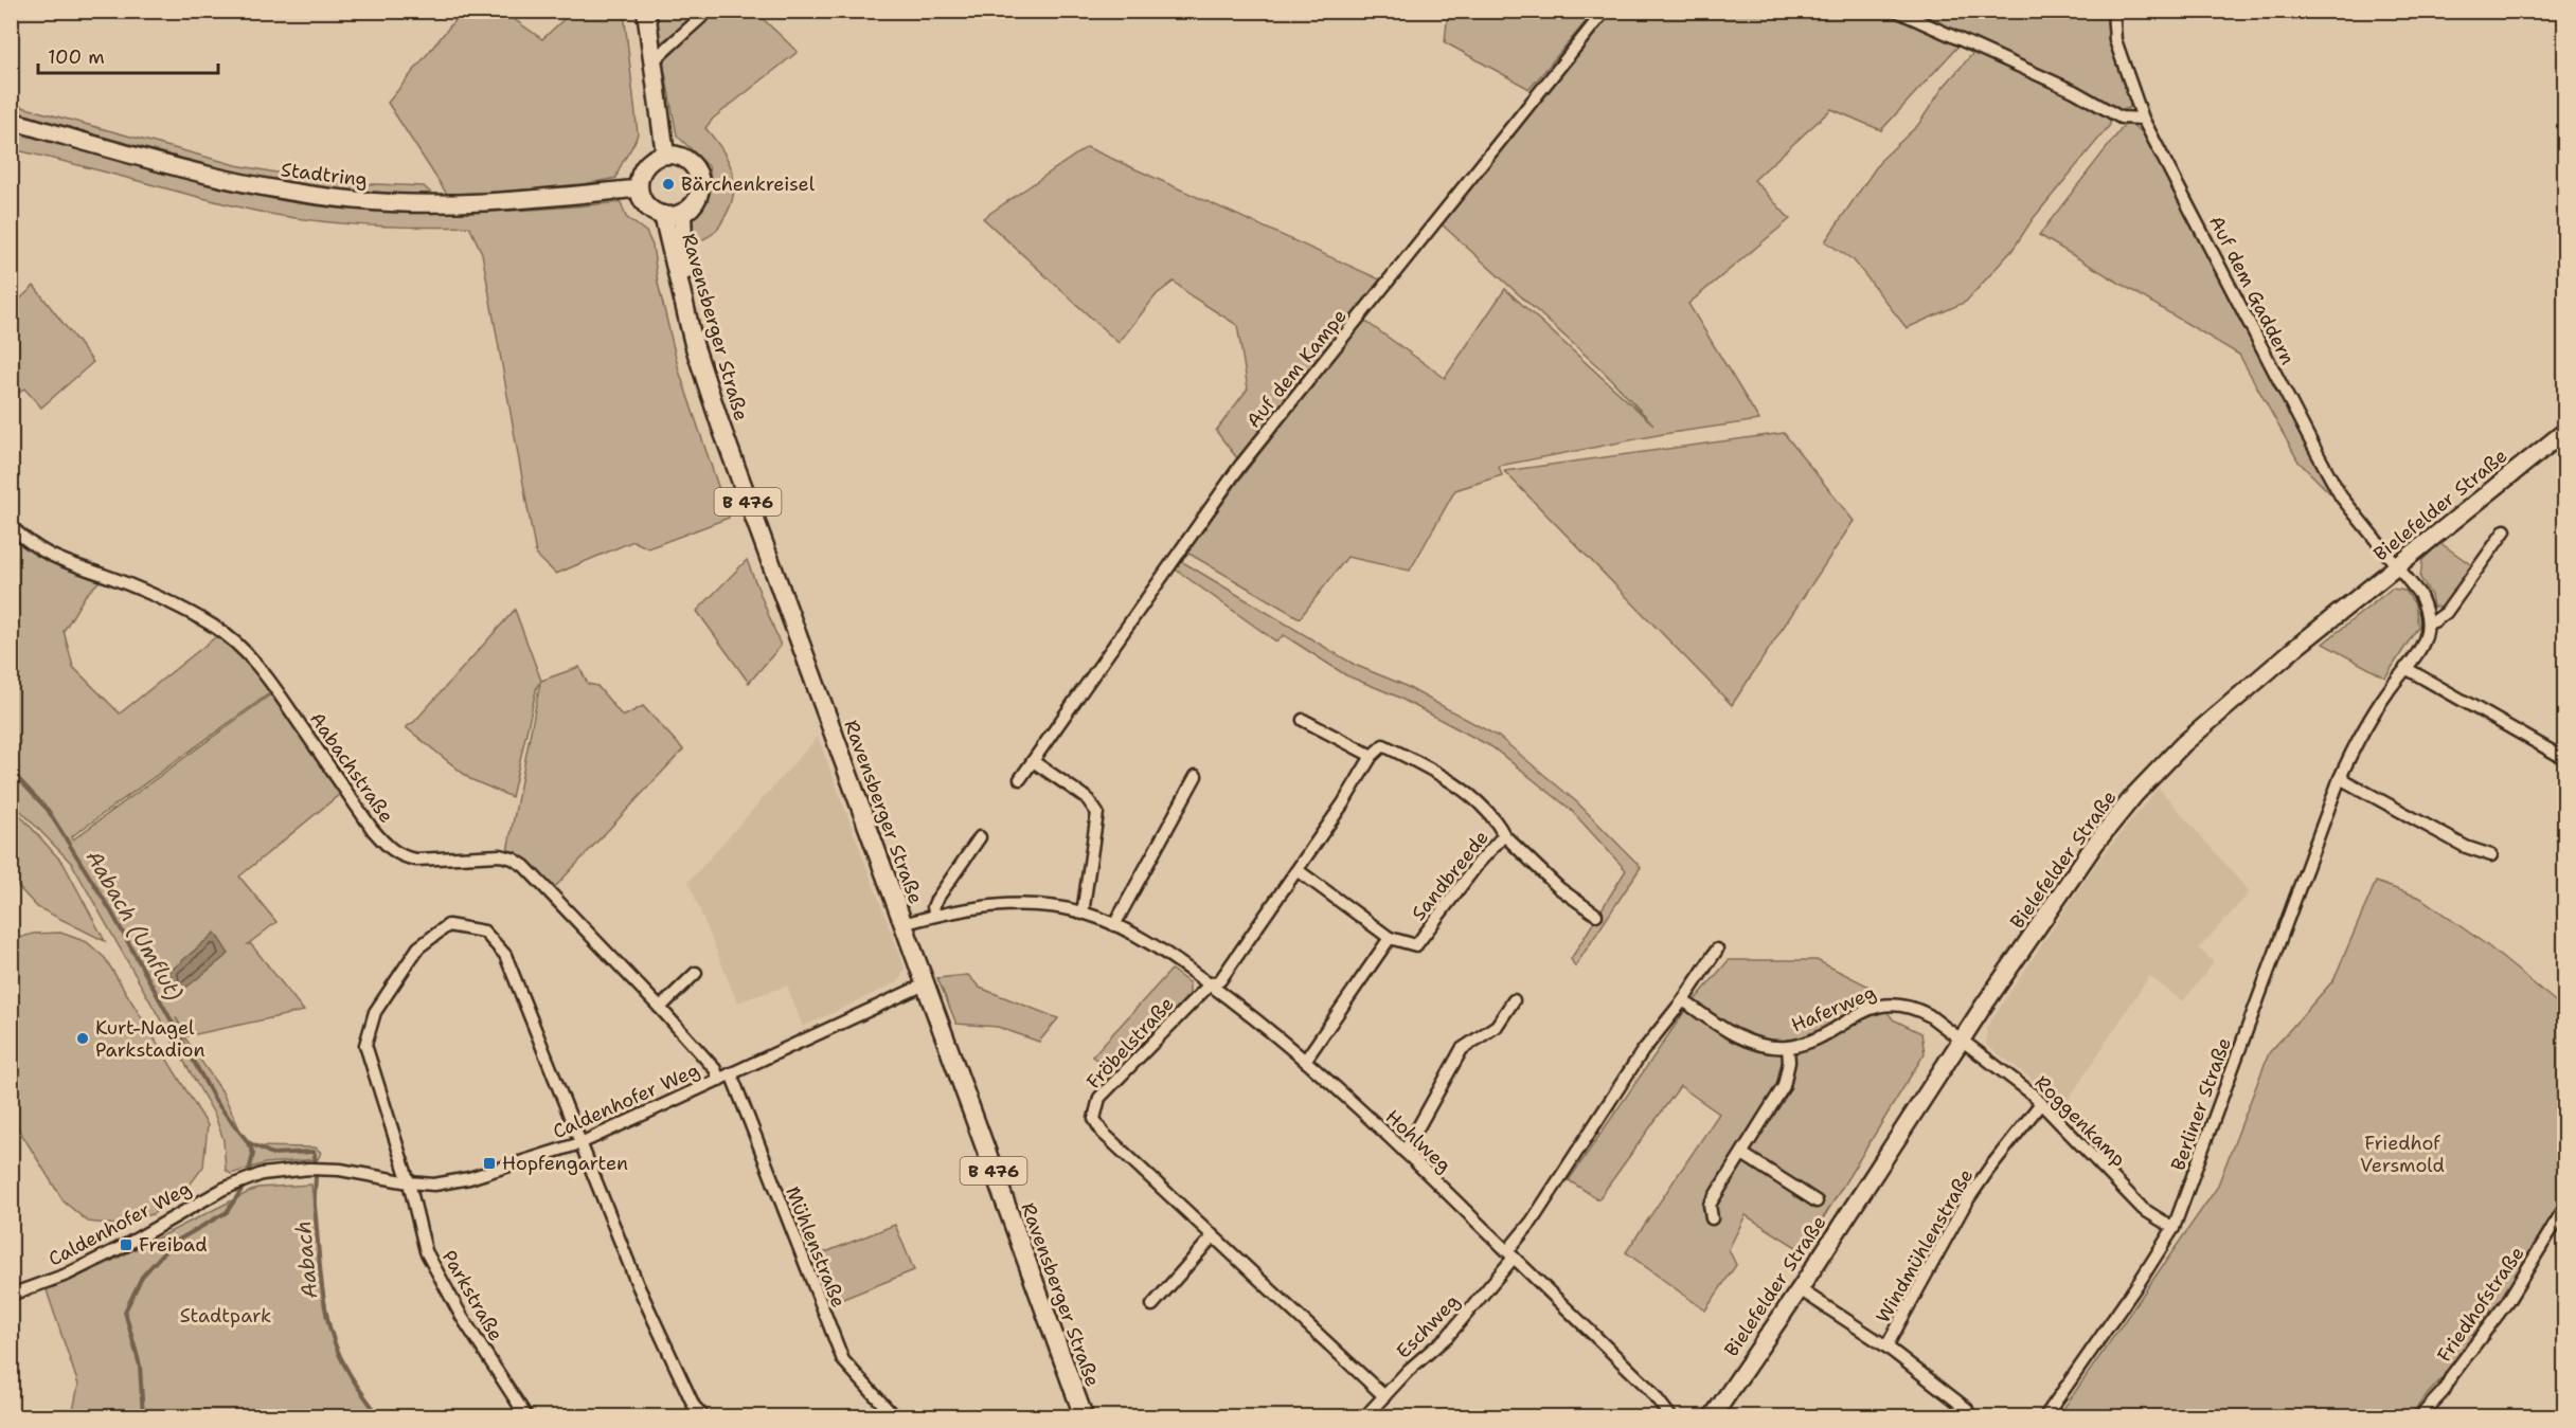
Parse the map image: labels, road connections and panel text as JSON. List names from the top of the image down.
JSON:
{
  "streets": {
    "main road": [
      "Stadtring",
      "Ravensberger Straße",
      "B 476",
      "Bielefelder Straße"
    ],
    "street": [
      "Auf dem Gaddern",
      "Auf dem Kampe",
      "Aabachstraße",
      "Sandbreede",
      "Haferweg",
      "Fröbelstraße",
      "Caldenhofer Weg",
      "Berliner Straße",
      "Roggenkamp",
      "Hohlweg",
      "Windmühlenstraße",
      "Mühlenstraße",
      "Parkstraße",
      "Friedhofstraße",
      "Eschweg"
    ]
  },
  "crossings": [
    ["Stadtring", "Ravensberger Straße"],
    ["Auf dem Gaddern", "Bielefelder Straße"],
    ["Ravensberger Straße", "Caldenhofer Weg"],
    ["Ravensberger Straße", "Hohlweg"],
    ["Bielefelder Straße", "Haferweg"],
    ["Bielefelder Straße", "Roggenkamp"],
    ["Aabachstraße", "Caldenhofer Weg"],
    ["Haferweg", "Roggenkamp"],
    ["Haferweg", "Eschweg"],
    ["Fröbelstraße", "Hohlweg"],
    ["Fröbelstraße", "Eschweg"],
    ["Caldenhofer Weg", "Mühlenstraße"],
    ["Caldenhofer Weg", "Parkstraße"],
    ["Berliner Straße", "Roggenkamp"],
    ["Roggenkamp", "Windmühlenstraße"],
    ["Hohlweg", "Eschweg"]
  ],
  "water": ["Aabach (Umflut)", "Aabach"],
  "parks": ["Friedhof Versmold", "Stadtpark"],
  "places": {
    "other": ["Bärchenkreisel", "Kurt-Nagel Parkstadion"],
    "transit": ["Hopfengarten", "Freibad"]
  },
  "scale_bar": "100 m"
}
